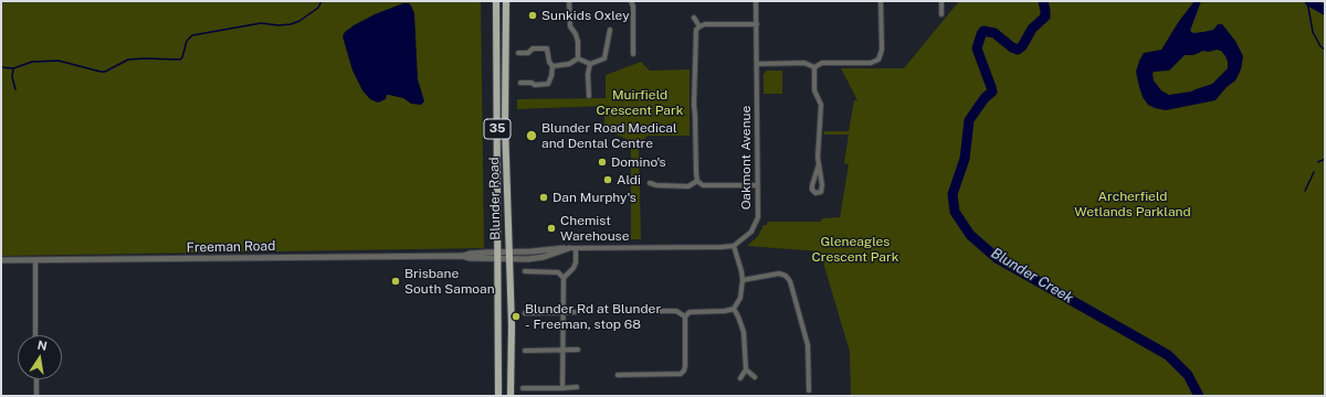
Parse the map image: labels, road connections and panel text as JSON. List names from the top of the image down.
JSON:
{
  "streets": {
    "main road": ["35", "Blunder Road"],
    "street": ["Oakmont Avenue", "Freeman Road"]
  },
  "crossings": [
    ["Blunder Road", "Freeman Road"]
  ],
  "water": ["Blunder Creek"],
  "parks": ["Muirfield Crescent Park", "Archerfield Wetlands Parkland", "Gleneagles Crescent Park"],
  "places": [
    "Sunkids Oxley",
    "Blunder Road Medical and Dental Centre",
    "Domino's",
    "Aldi",
    "Dan Murphy's",
    "Chemist Warehouse",
    "Brisbane South Samoan",
    "Blunder Rd at Blunder - Freeman, stop 68"
  ],
  "north": "top"
}
